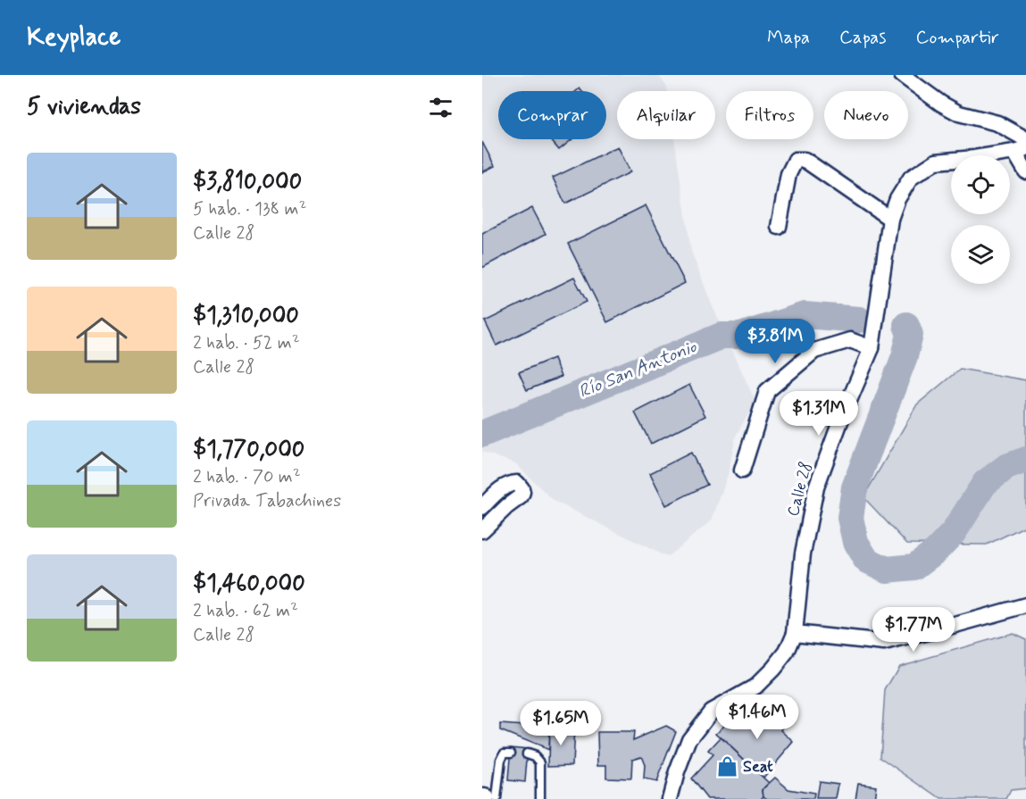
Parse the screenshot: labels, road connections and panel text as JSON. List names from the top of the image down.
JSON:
{
  "streets": {
    "street": ["Calle 28"]
  },
  "water": ["Río San Antonio"],
  "places": {
    "shop": ["Seat"]
  },
  "page": {
    "header": "Keyplace",
    "nav": ["Mapa", "Capas", "Compartir"],
    "heading": "5 viviendas",
    "chip": [
      "Comprar",
      "Alquilar",
      "Filtros",
      "Nuevo"
    ],
    "list": [
      {
        "name": "$3,810,000",
        "note": "5 hab. · 138 m² · Calle 28"
      },
      {
        "name": "$1,310,000",
        "note": "2 hab. · 52 m² · Calle 28"
      },
      {
        "name": "$1,770,000",
        "note": "2 hab. · 70 m² · Privada Tabachines"
      },
      {
        "name": "$1,460,000",
        "note": "2 hab. · 62 m² · Calle 28"
      }
    ],
    "price": [
      "$3.81M",
      "$1.31M",
      "$1.77M",
      "$1.46M",
      "$1.65M"
    ]
  }
}
